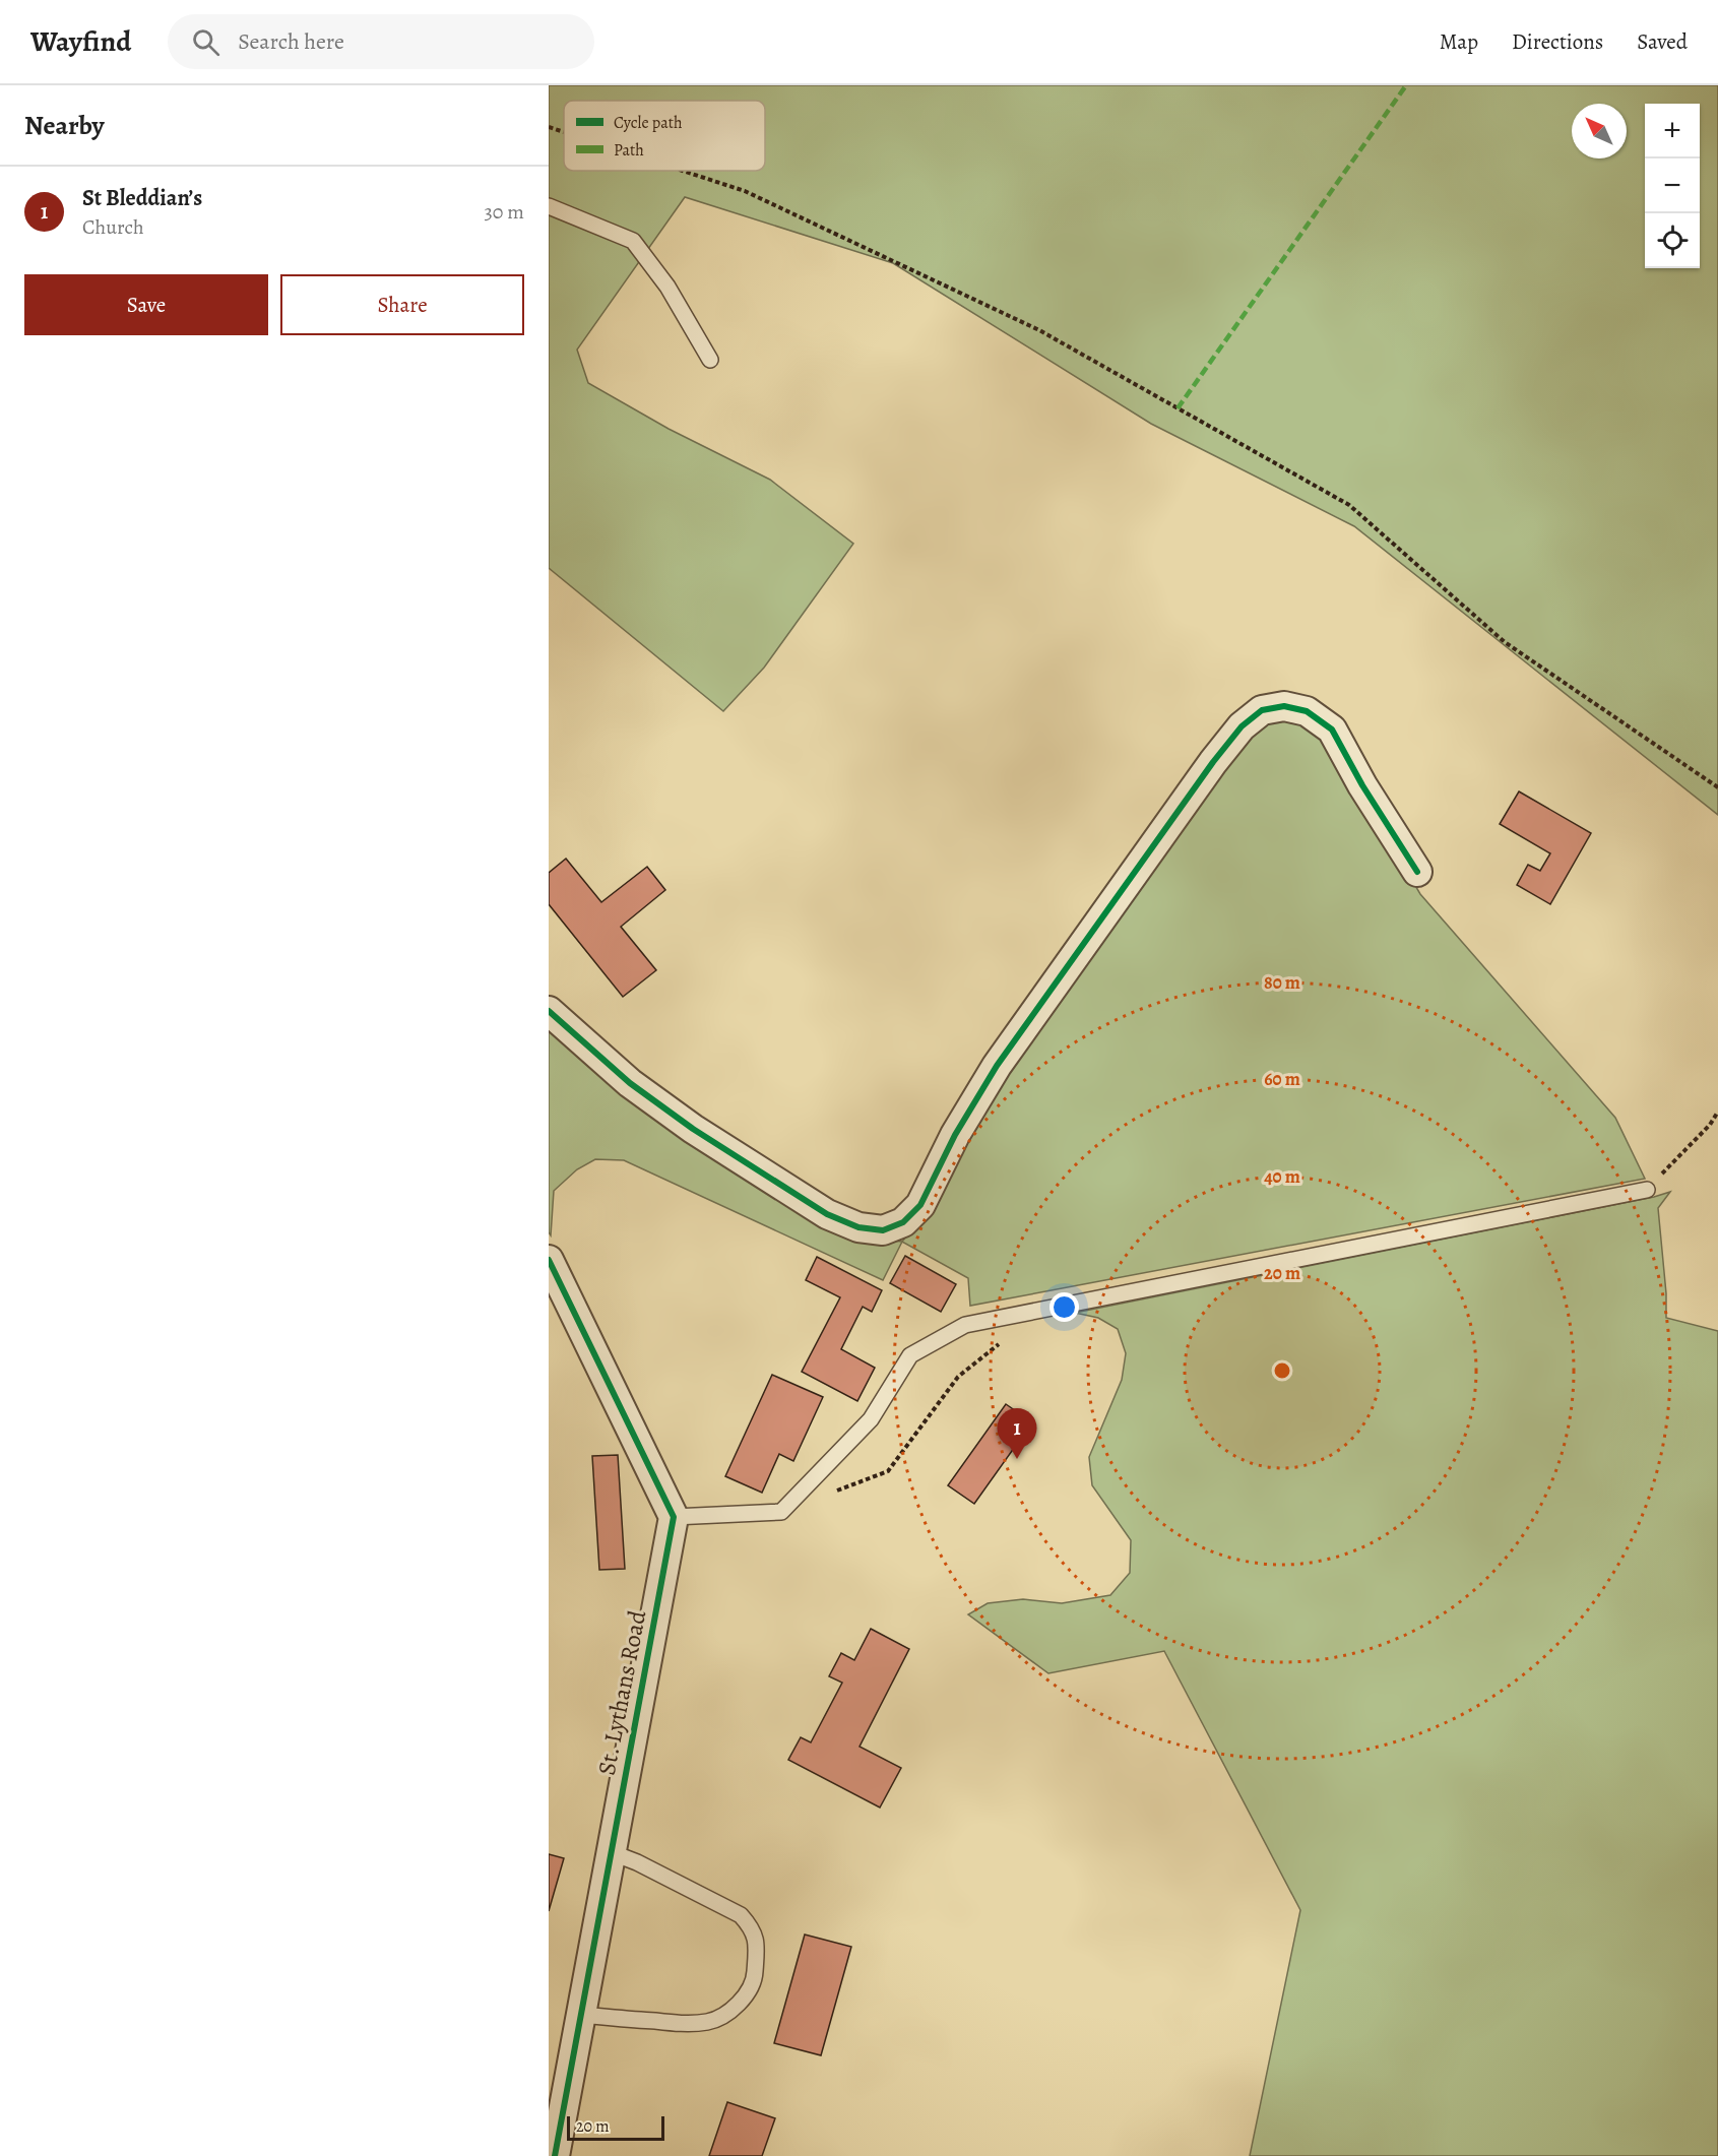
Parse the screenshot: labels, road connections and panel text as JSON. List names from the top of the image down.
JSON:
{
  "streets": {
    "street": ["St. Lythans Road"]
  },
  "legend": ["Cycle path", "Path"],
  "scale_bar": "20 m",
  "north": "top left",
  "page": {
    "header": "Wayfind",
    "search": "Search here",
    "nav": ["Map", "Directions", "Saved"],
    "heading": "Nearby",
    "map_buttons": ["+", "−"],
    "list": [
      {
        "mark": "1",
        "name": "St Bleddian’s",
        "note": "Church",
        "value": "30 m"
      }
    ],
    "buttons": ["Save", "Share"],
    "pins": "1",
    "scale": "20 m"
  },
  "rings": [
    "80 m",
    "60 m",
    "40 m",
    "20 m"
  ]
}
